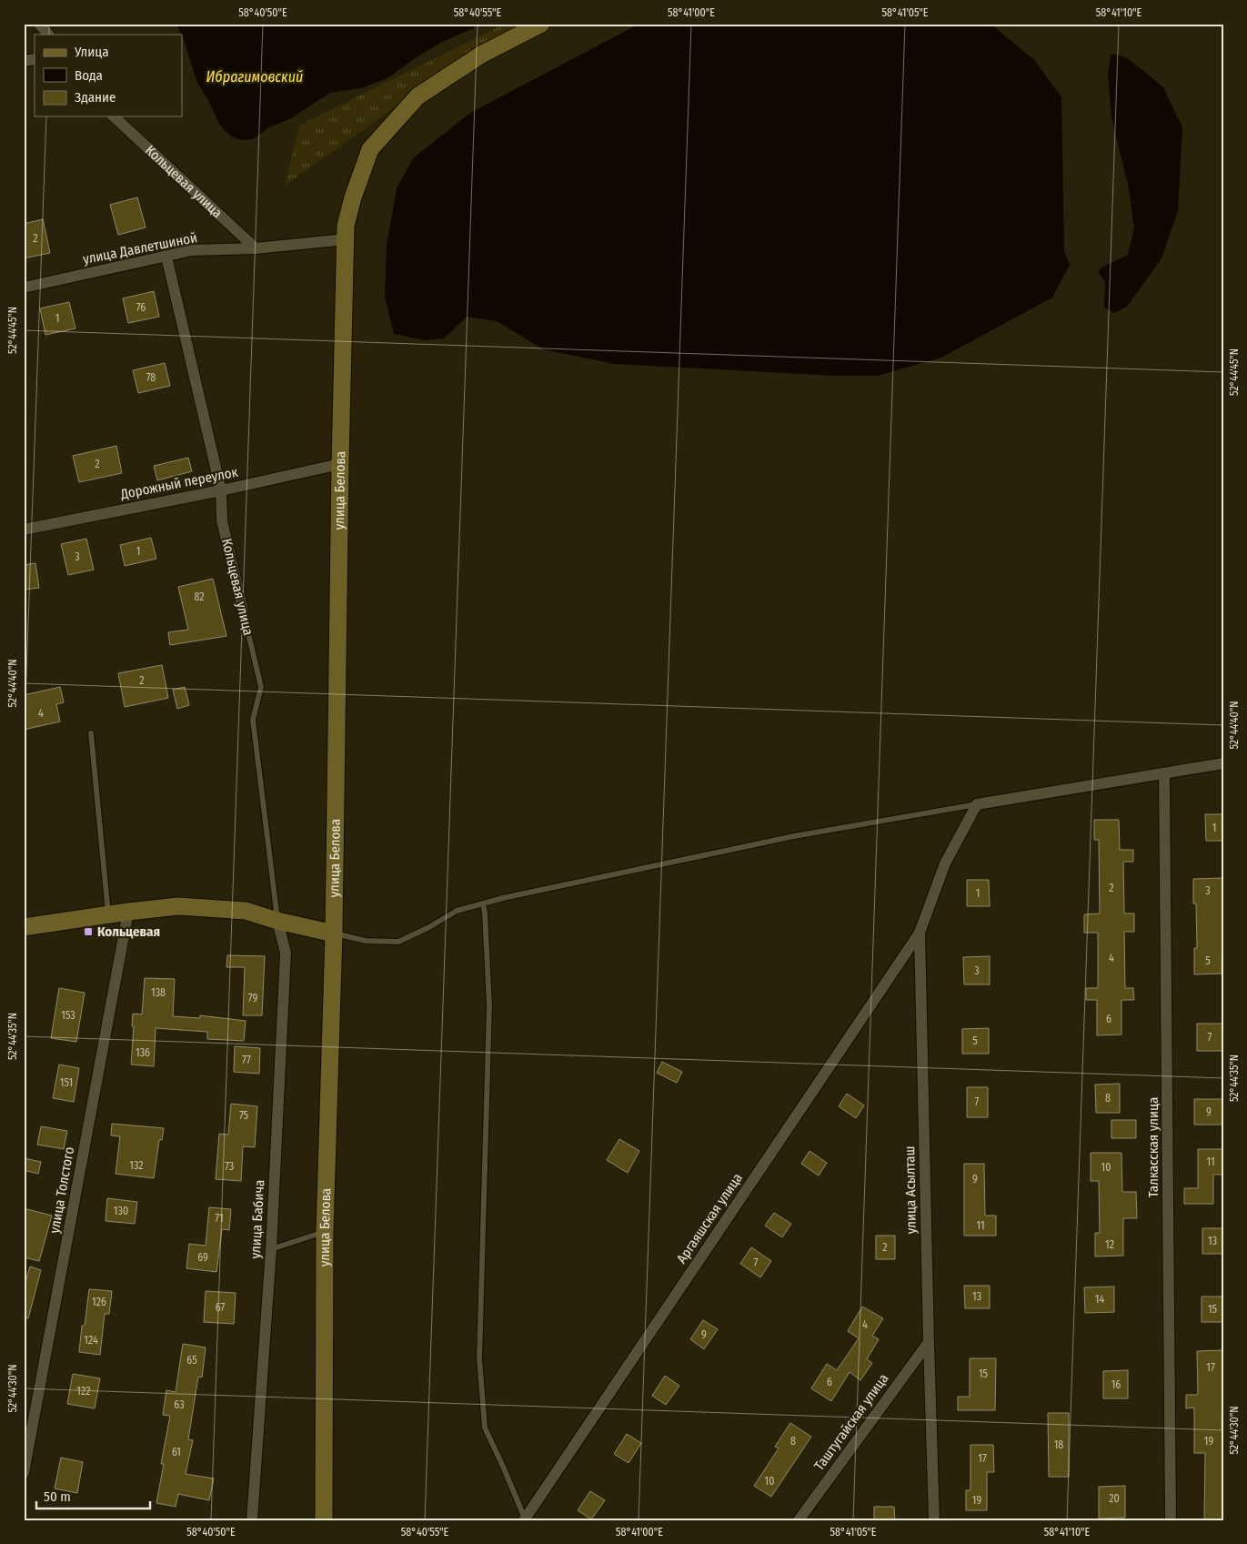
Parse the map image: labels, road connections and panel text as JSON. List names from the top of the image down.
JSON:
{
  "streets": {
    "main road": ["улица Белова"],
    "street": [
      "Кольцевая улица",
      "улица Давлетшиной",
      "Дорожный переулок",
      "Талкасская улица",
      "улица Толстого",
      "улица Асылташ",
      "Аргаяшская улица",
      "улица Бабича",
      "Таштугайская улица"
    ]
  },
  "crossings": [
    ["Кольцевая улица", "улица Давлетшиной"],
    ["Кольцевая улица", "Дорожный переулок"],
    ["Кольцевая улица", "улица Бабича"],
    ["улица Давлетшиной", "улица Белова"],
    ["Дорожный переулок", "улица Белова"],
    ["улица Асылташ", "Аргаяшская улица"],
    ["улица Асылташ", "Таштугайская улица"]
  ],
  "water": ["Ибрагимовский"],
  "places": {
    "transit": ["Кольцевая"]
  },
  "house_numbers": [
    "2",
    "76",
    "1",
    "78",
    "2",
    "1",
    "3",
    "82",
    "2",
    "4",
    "1",
    "2",
    "3",
    "1",
    "4",
    "5",
    "3",
    "138",
    "79",
    "153",
    "6",
    "7",
    "5",
    "136",
    "77",
    "151",
    "8",
    "7",
    "9",
    "75",
    "11",
    "132",
    "73",
    "10",
    "9",
    "130",
    "71",
    "11",
    "13",
    "12",
    "2",
    "69",
    "7",
    "13",
    "14",
    "126",
    "67",
    "15",
    "4",
    "9",
    "124",
    "65",
    "17",
    "15",
    "6",
    "16",
    "122",
    "63",
    "8",
    "19",
    "18",
    "61",
    "17",
    "10",
    "20",
    "19"
  ],
  "legend": ["Улица", "Вода", "Здание"],
  "scale_bar": "50 m",
  "coordinates": [
    "58°40'50\"E",
    "58°40'55\"E",
    "58°41'00\"E",
    "58°41'05\"E",
    "58°41'10\"E",
    "52°44'45\"N",
    "52°44'40\"N",
    "52°44'35\"N",
    "52°44'30\"N"
  ]
}
